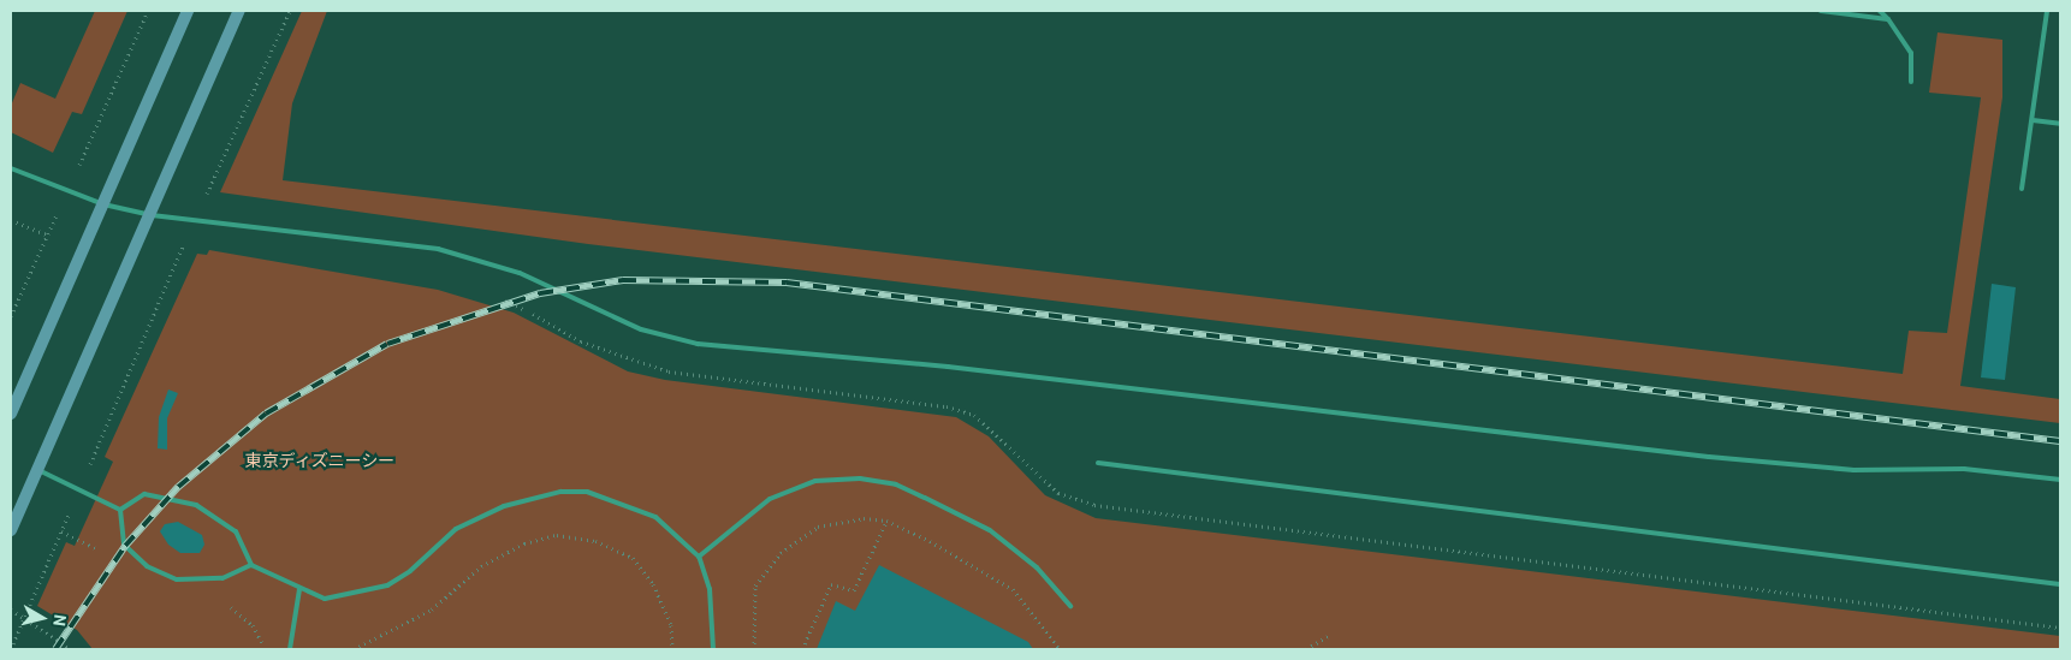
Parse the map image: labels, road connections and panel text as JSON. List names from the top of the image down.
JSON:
{
  "parks": ["東京ディズニーシー"],
  "north": "right"
}
